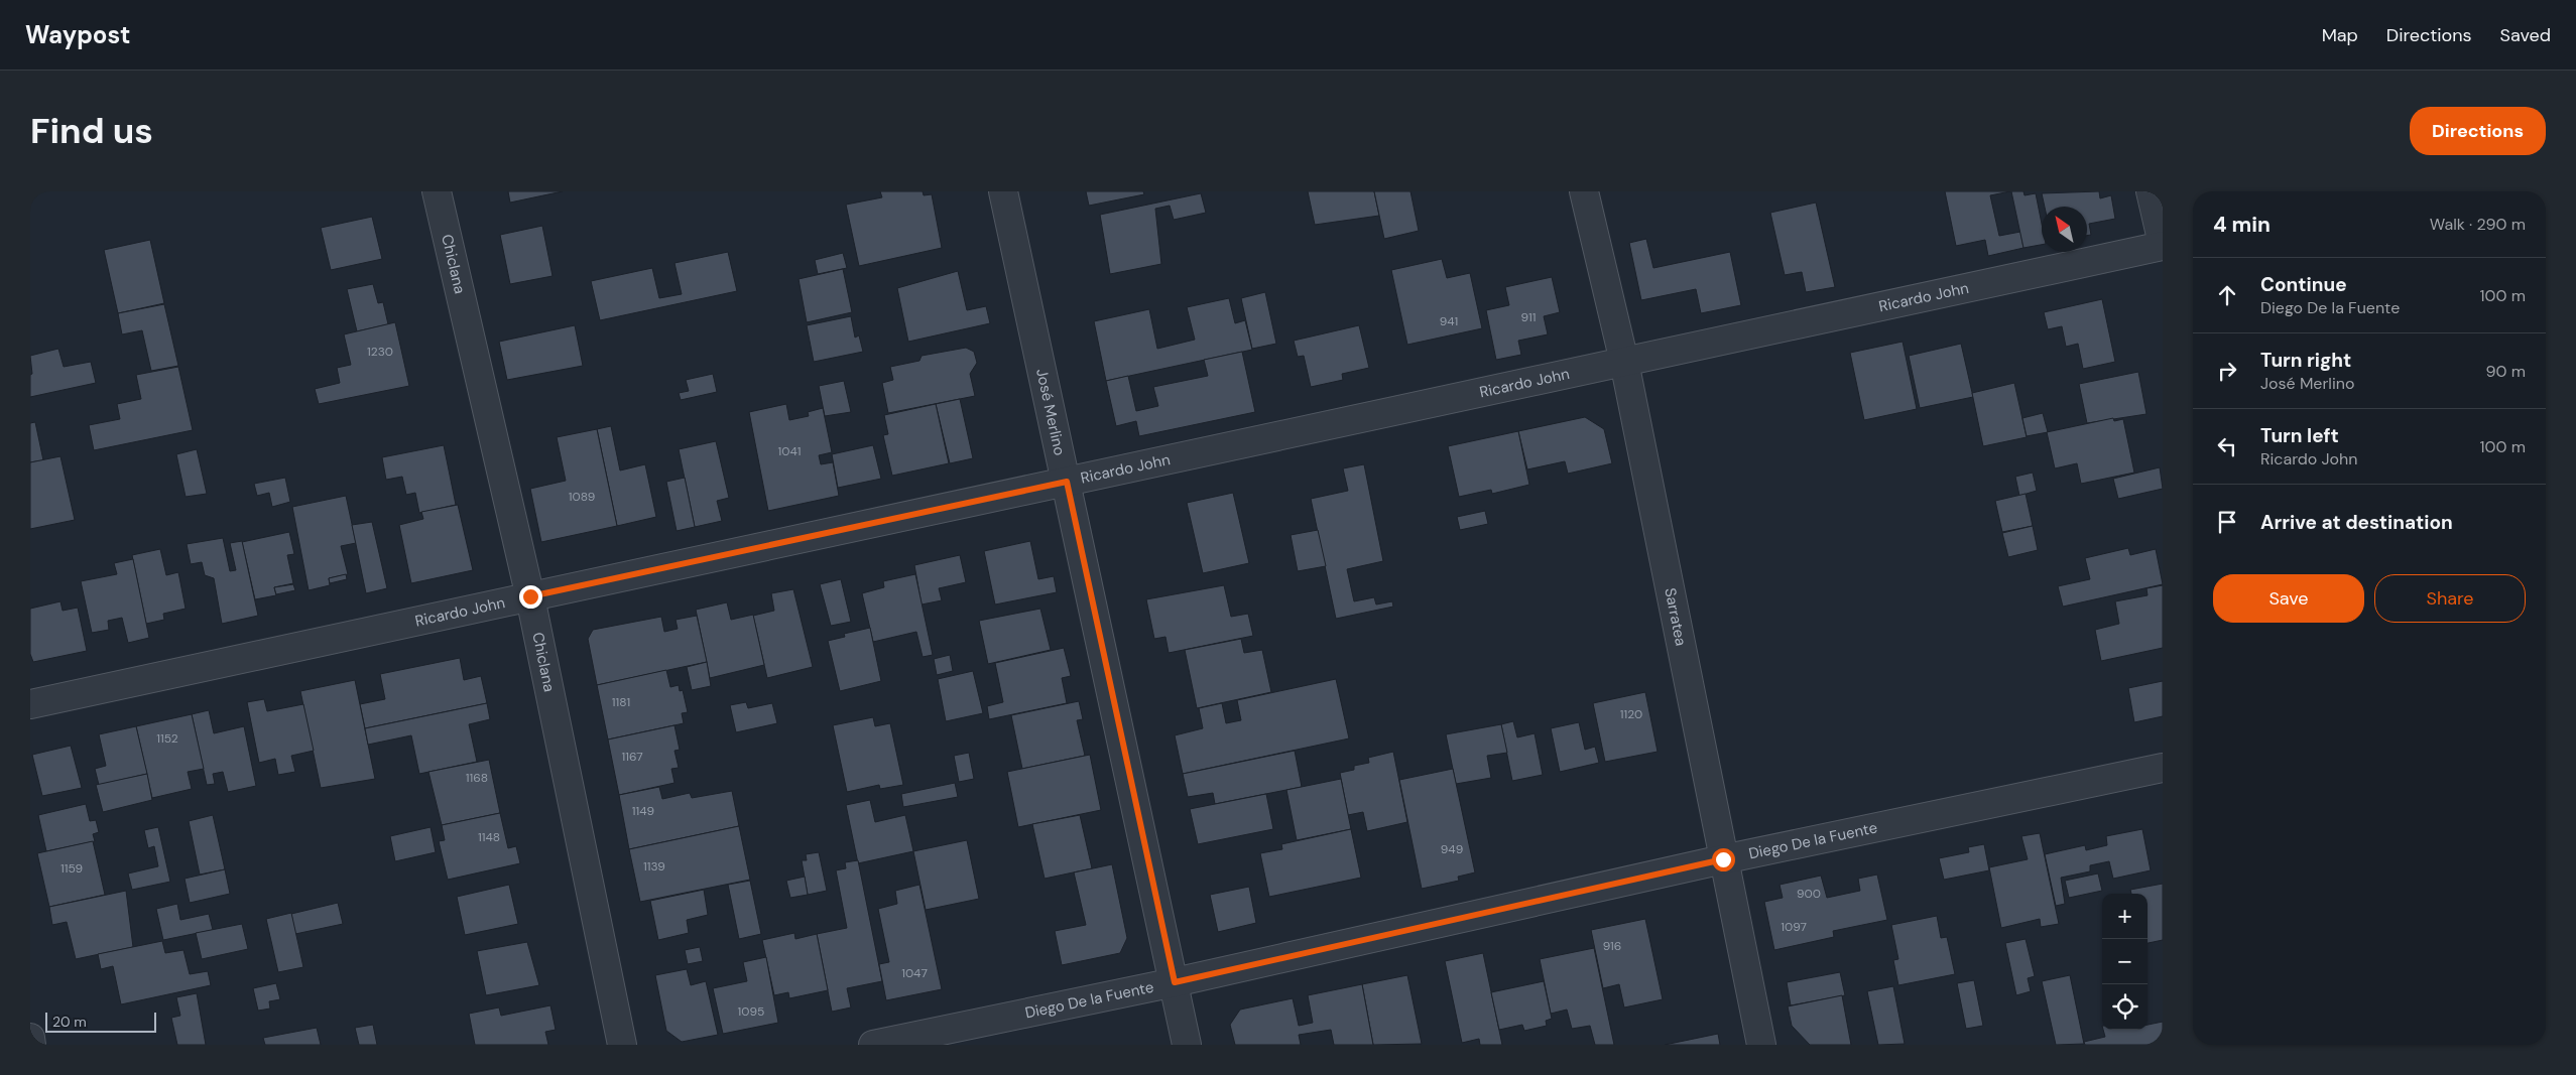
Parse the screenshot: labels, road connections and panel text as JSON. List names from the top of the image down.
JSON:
{
  "streets": {
    "street": [
      "Chiclana",
      "Ricardo John",
      "José Merlino",
      "Sarratea",
      "Diego De la Fuente"
    ]
  },
  "crossings": [
    ["Chiclana", "Ricardo John"],
    ["Ricardo John", "José Merlino"],
    ["Ricardo John", "Sarratea"],
    ["José Merlino", "Diego De la Fuente"],
    ["Sarratea", "Diego De la Fuente"]
  ],
  "house_numbers": [
    "911",
    "941",
    "1230",
    "1041",
    "1089",
    "1181",
    "1120",
    "1152",
    "1167",
    "1168",
    "1149",
    "1148",
    "949",
    "1139",
    "1159",
    "900",
    "1097",
    "916",
    "1047",
    "1095"
  ],
  "scale_bar": "20 m",
  "north": "top left",
  "page": {
    "header": "Waypost",
    "nav": ["Map", "Directions", "Saved"],
    "buttons": [
      "Directions",
      ["Save", "Share"]
    ],
    "title": "Find us",
    "heading": ["4 min", "Walk · 290 m"],
    "list": [
      ["Continue", "Diego De la Fuente", "100 m"],
      ["Turn right", "José Merlino", "90 m"],
      ["Turn left", "Ricardo John", "100 m"],
      "Arrive at destination"
    ],
    "map_buttons": ["+", "−"],
    "scale": "20 m"
  }
}
